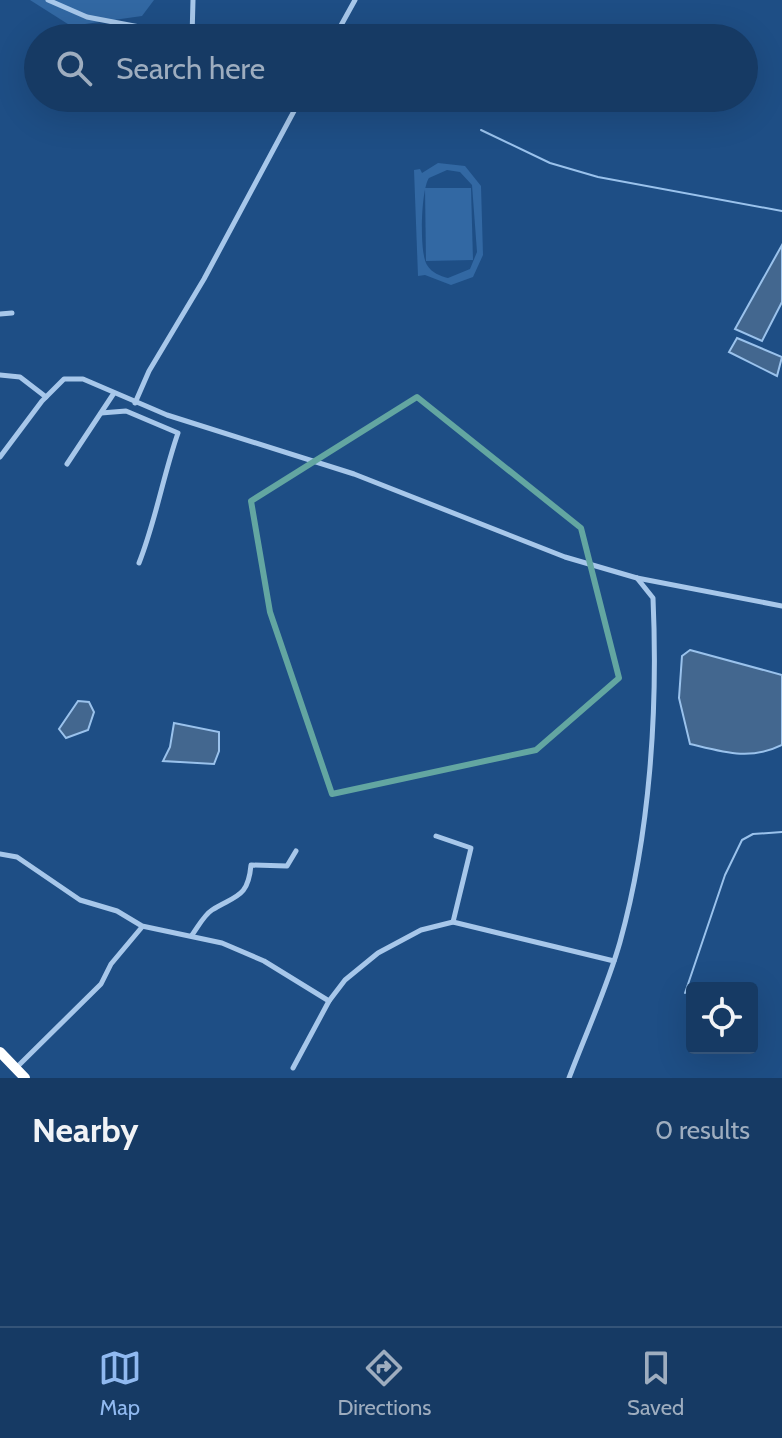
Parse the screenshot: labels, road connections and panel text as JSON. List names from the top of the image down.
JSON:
{
  "page": {
    "search": "Search here",
    "heading": ["Nearby", "0 results"],
    "nav": ["Map", "Directions", "Saved"]
  }
}
